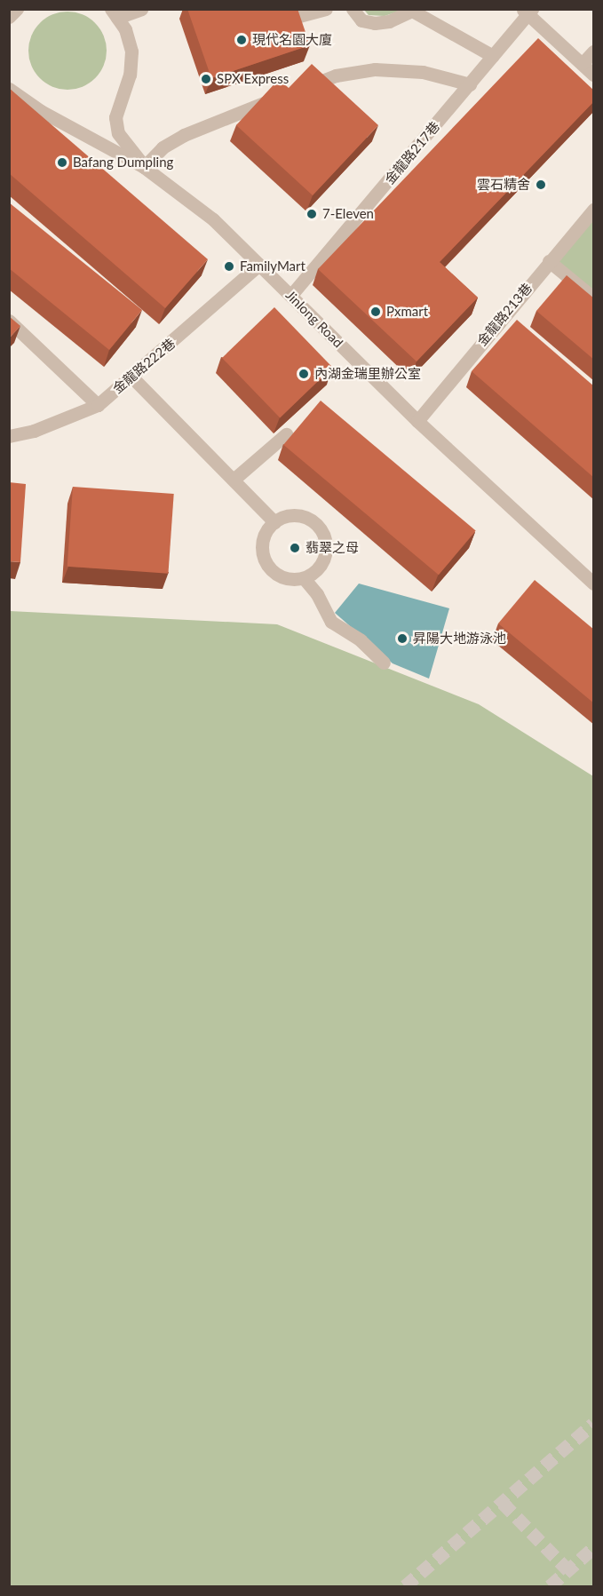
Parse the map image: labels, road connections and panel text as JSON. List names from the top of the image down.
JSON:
{
  "streets": {
    "street": [
      "金龍路217巷",
      "金龍路213巷",
      "Jinlong Road",
      "金龍路222巷"
    ]
  },
  "crossings": [
    ["金龍路217巷", "Jinlong Road"],
    ["金龍路213巷", "Jinlong Road"],
    ["Jinlong Road", "金龍路222巷"]
  ],
  "places": [
    "現代名園大廈",
    "SPX Express",
    "Bafang Dumpling",
    "雲石精舍",
    "7-Eleven",
    "FamilyMart",
    "Pxmart",
    "內湖金瑞里辦公室",
    "翡翠之母",
    "昇陽大地游泳池"
  ]
}
